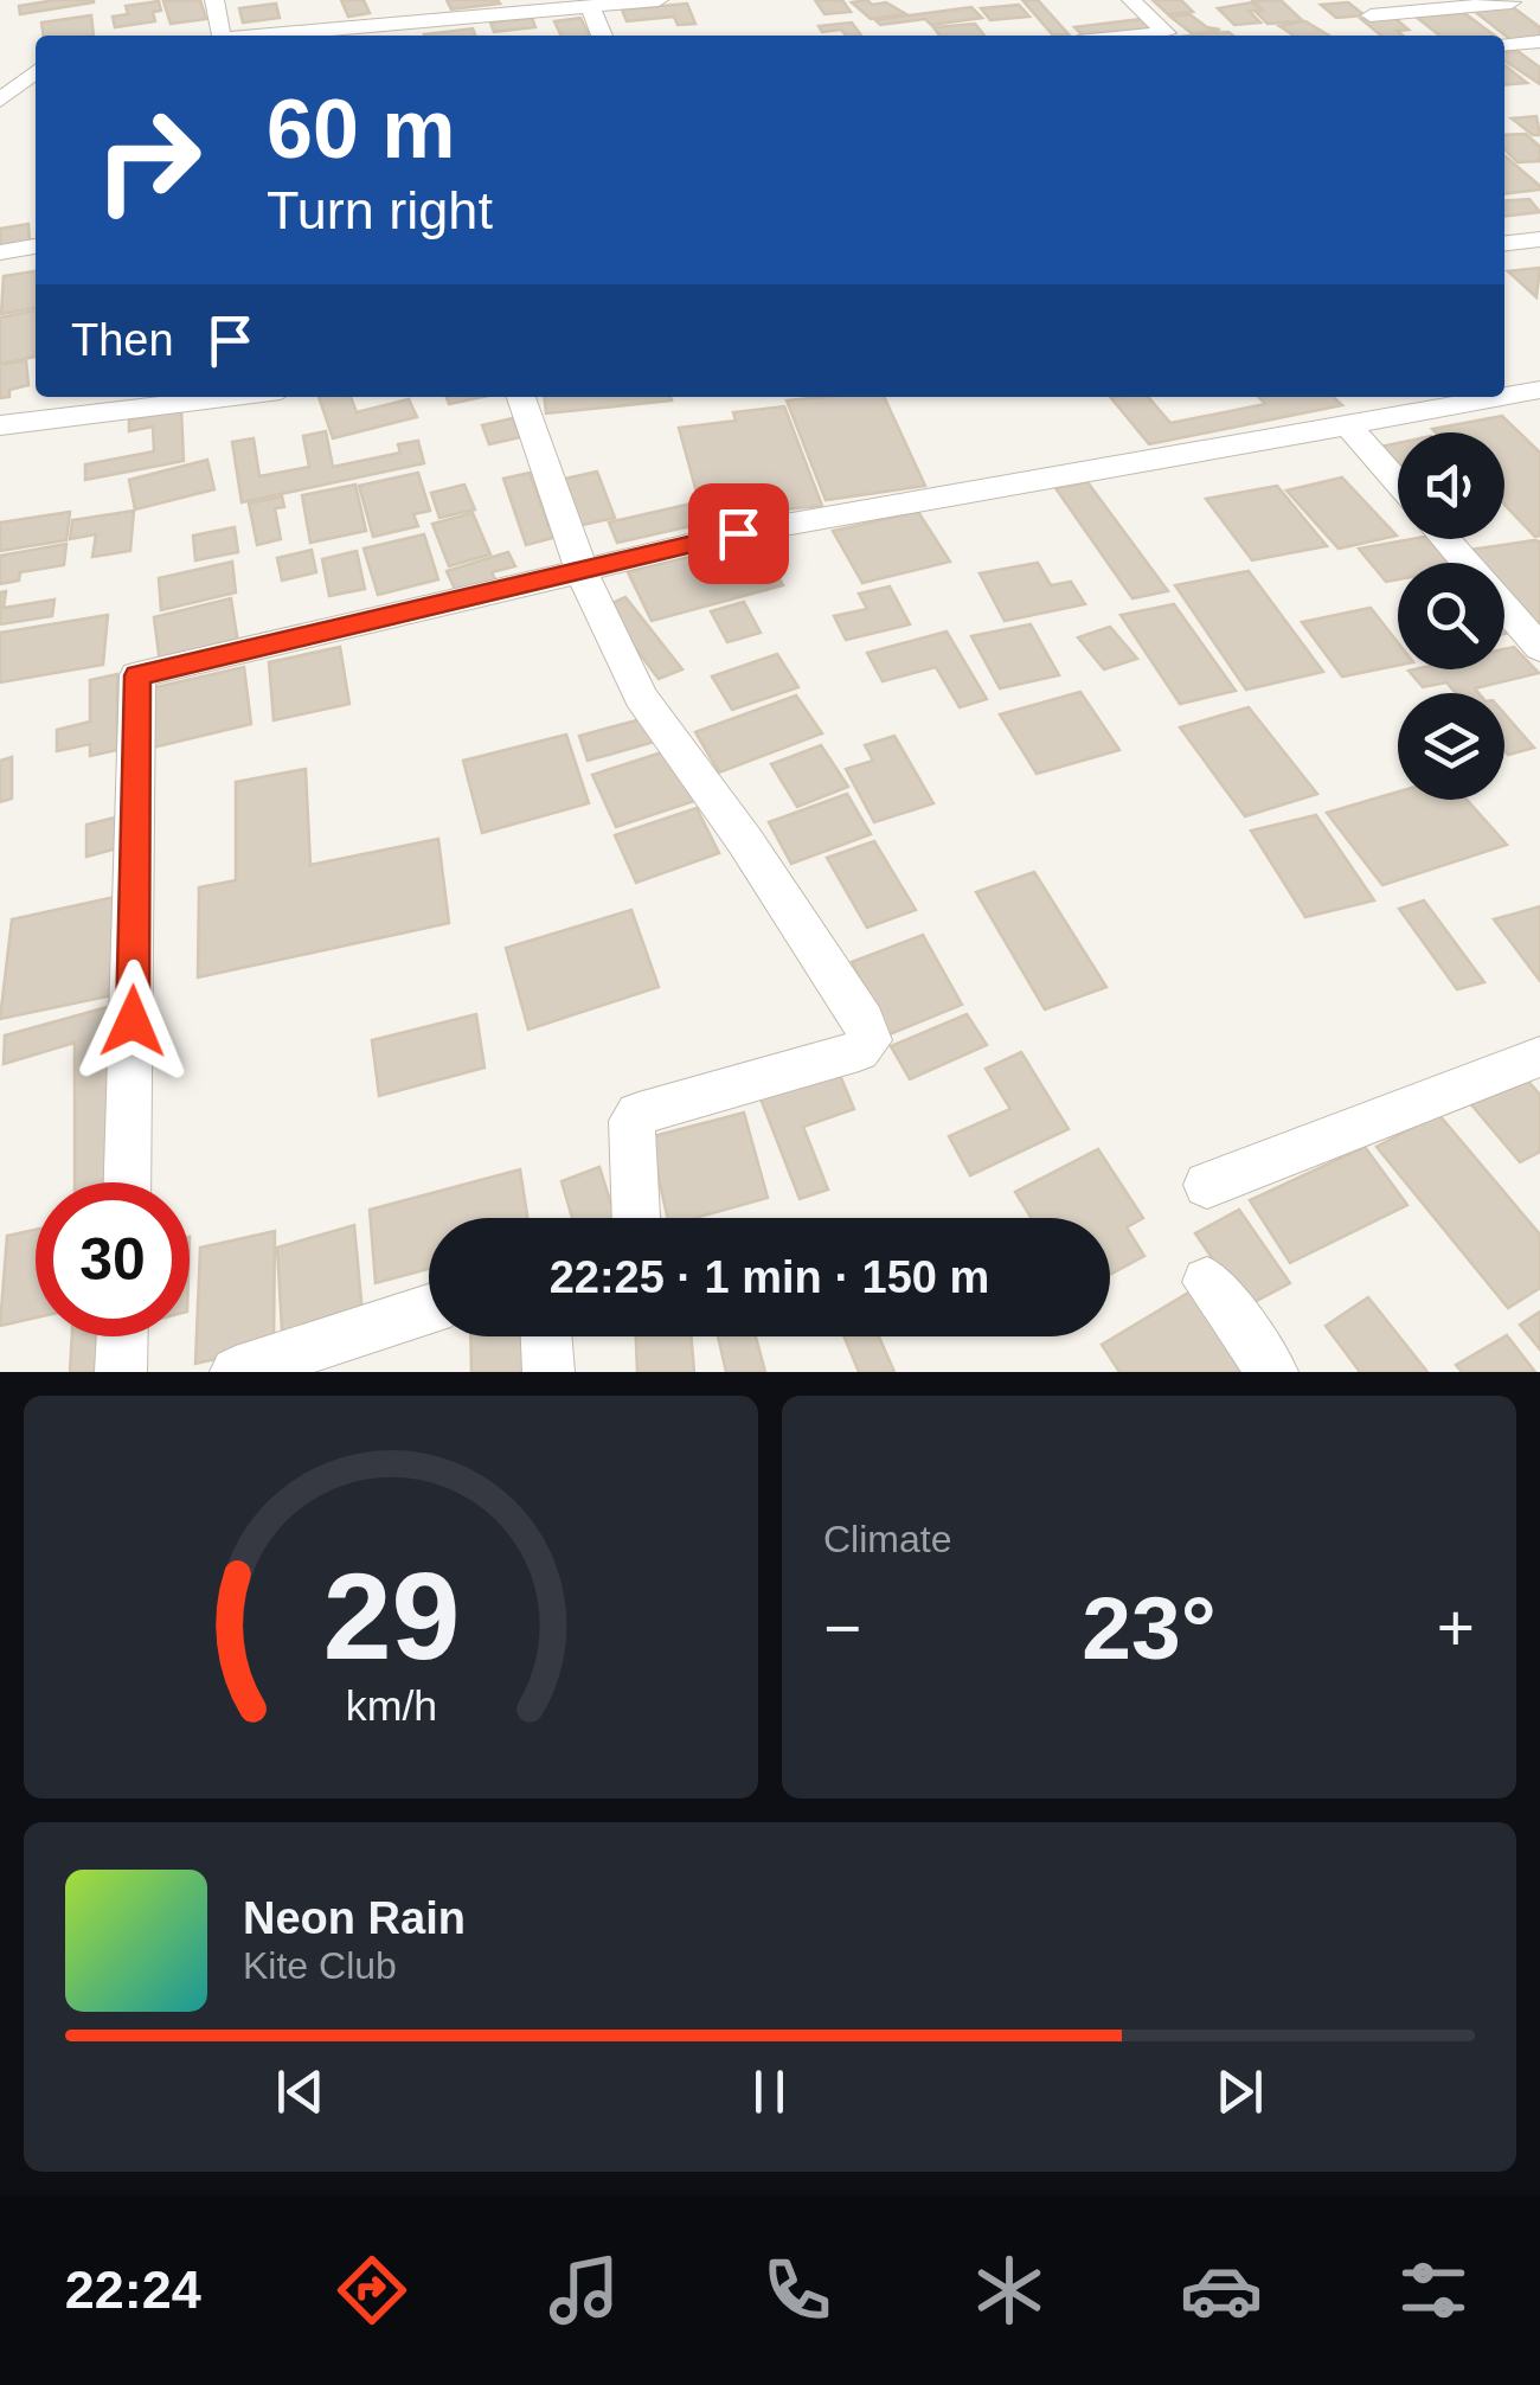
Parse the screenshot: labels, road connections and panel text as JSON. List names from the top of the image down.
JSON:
{
  "page": {
    "turn": ["60 m", "Turn right"],
    "then": "Then",
    "limit": "30",
    "trip": "22:25 · 1 min · 150 m",
    "tile": "Climate",
    "heat": ["−", "23°", "+"],
    "song": ["Neon Rain", "Kite Club"],
    "tabs": "22:24",
    "gauge": ["29", "km/h"]
  }
}
